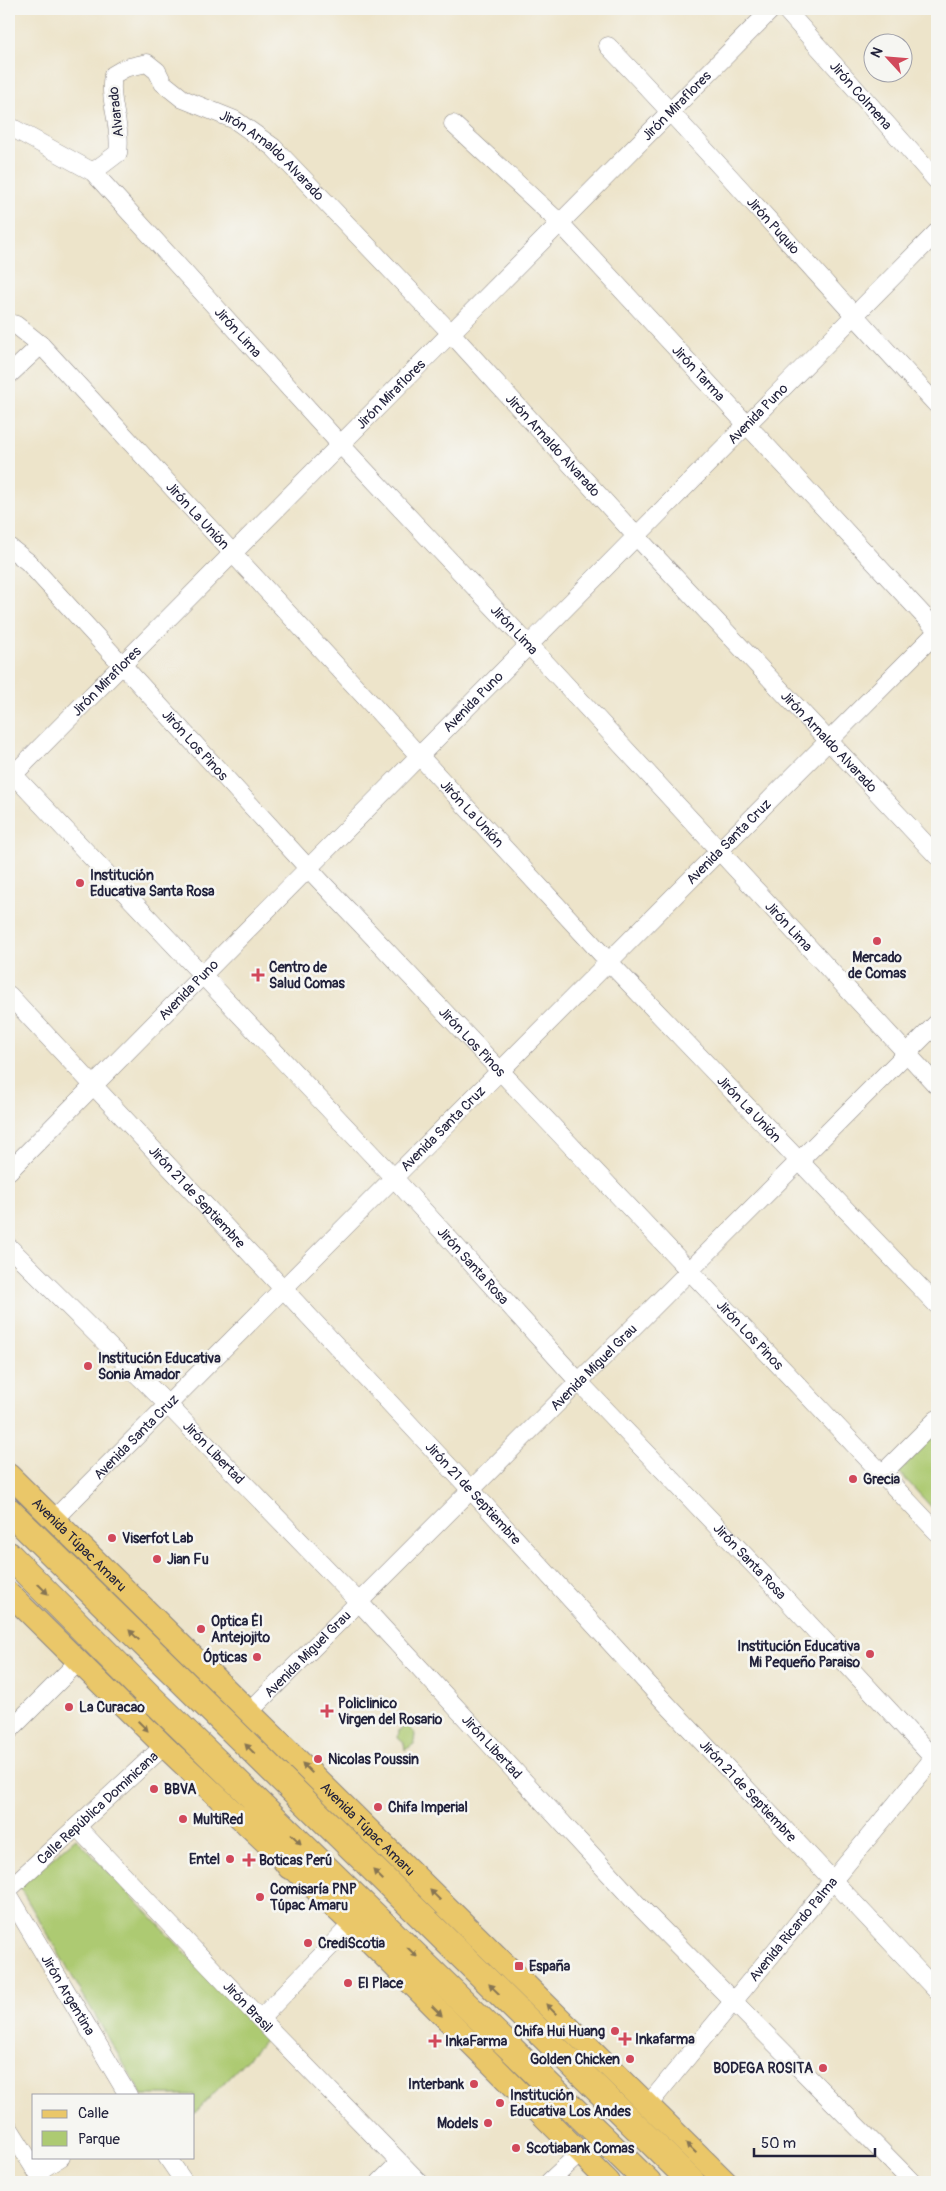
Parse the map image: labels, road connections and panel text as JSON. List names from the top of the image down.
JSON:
{
  "streets": {
    "highway": ["Avenida Túpac Amaru"],
    "street": [
      "Jirón Colmena",
      "Jirón Miraflores",
      "Alvarado",
      "Jirón Arnaldo Alvarado",
      "Jirón Puquio",
      "Jirón Lima",
      "Jirón Tarma",
      "Avenida Puno",
      "Jirón La Unión",
      "Jirón Los Pinos",
      "Avenida Santa Cruz",
      "Jirón 21 de Septiembre",
      "Jirón Santa Rosa",
      "Avenida Miguel Grau",
      "Jirón Libertad",
      "Calle República Dominicana",
      "Avenida Ricardo Palma",
      "Jirón Argentina",
      "Jirón Brasil"
    ]
  },
  "crossings": [
    ["Jirón Miraflores", "Jirón Arnaldo Alvarado"],
    ["Jirón Miraflores", "Jirón Puquio"],
    ["Jirón Miraflores", "Jirón Lima"],
    ["Jirón Miraflores", "Jirón Tarma"],
    ["Jirón Miraflores", "Jirón La Unión"],
    ["Jirón Miraflores", "Jirón Los Pinos"],
    ["Jirón Miraflores", "Jirón Santa Rosa"],
    ["Alvarado", "Jirón Arnaldo Alvarado"],
    ["Alvarado", "Jirón Lima"],
    ["Jirón Arnaldo Alvarado", "Avenida Puno"],
    ["Jirón Arnaldo Alvarado", "Avenida Santa Cruz"],
    ["Jirón Puquio", "Avenida Puno"],
    ["Jirón Lima", "Avenida Puno"],
    ["Jirón Lima", "Avenida Santa Cruz"],
    ["Jirón Lima", "Avenida Miguel Grau"],
    ["Jirón Tarma", "Avenida Puno"],
    ["Jirón Tarma", "Avenida Santa Cruz"],
    ["Avenida Puno", "Jirón La Unión"],
    ["Avenida Puno", "Jirón Los Pinos"],
    ["Avenida Puno", "Jirón 21 de Septiembre"],
    ["Avenida Puno", "Jirón Santa Rosa"],
    ["Jirón La Unión", "Avenida Santa Cruz"],
    ["Jirón La Unión", "Avenida Miguel Grau"],
    ["Jirón Los Pinos", "Avenida Santa Cruz"],
    ["Jirón Los Pinos", "Avenida Miguel Grau"],
    ["Avenida Santa Cruz", "Jirón 21 de Septiembre"],
    ["Avenida Santa Cruz", "Jirón Santa Rosa"],
    ["Avenida Santa Cruz", "Jirón Libertad"],
    ["Avenida Santa Cruz", "Avenida Túpac Amaru"],
    ["Jirón 21 de Septiembre", "Avenida Miguel Grau"],
    ["Jirón 21 de Septiembre", "Avenida Ricardo Palma"],
    ["Jirón Santa Rosa", "Avenida Miguel Grau"],
    ["Jirón Santa Rosa", "Avenida Ricardo Palma"],
    ["Avenida Miguel Grau", "Jirón Libertad"],
    ["Avenida Miguel Grau", "Avenida Túpac Amaru"],
    ["Jirón Libertad", "Avenida Ricardo Palma"],
    ["Avenida Túpac Amaru", "Avenida Ricardo Palma"],
    ["Calle República Dominicana", "Jirón Brasil"]
  ],
  "places": {
    "other": [
      "Institución Educativa Santa Rosa",
      "Mercado de Comas",
      "Institución Educativa Sonia Amador",
      "Grecia",
      "Viserfot Lab",
      "Jian Fu",
      "Optica Ėl Antejojito",
      "Institución Educativa Mi Pequeño Paraiso",
      "Ópticas",
      "La Curacao",
      "Nicolas Poussin",
      "BBVA",
      "Chifa Imperial",
      "MultiRed",
      "Entel",
      "Comisaría PNP Túpac Amaru",
      "CrediScotia",
      "El Place",
      "Chifa Hui Huang",
      "Golden Chicken",
      "BODEGA ROSITA",
      "Interbank",
      "Institución Educativa Los Andes",
      "Models",
      "Scotiabank Comas"
    ],
    "health": [
      "Centro de Salud Comas",
      "Policlinico Virgen del Rosario",
      "Boticas Perú",
      "Inkafarma",
      "InkaFarma"
    ],
    "transit": ["España"]
  },
  "legend": ["Calle", "Parque"],
  "scale_bar": "50 m",
  "north": "top left"
}
